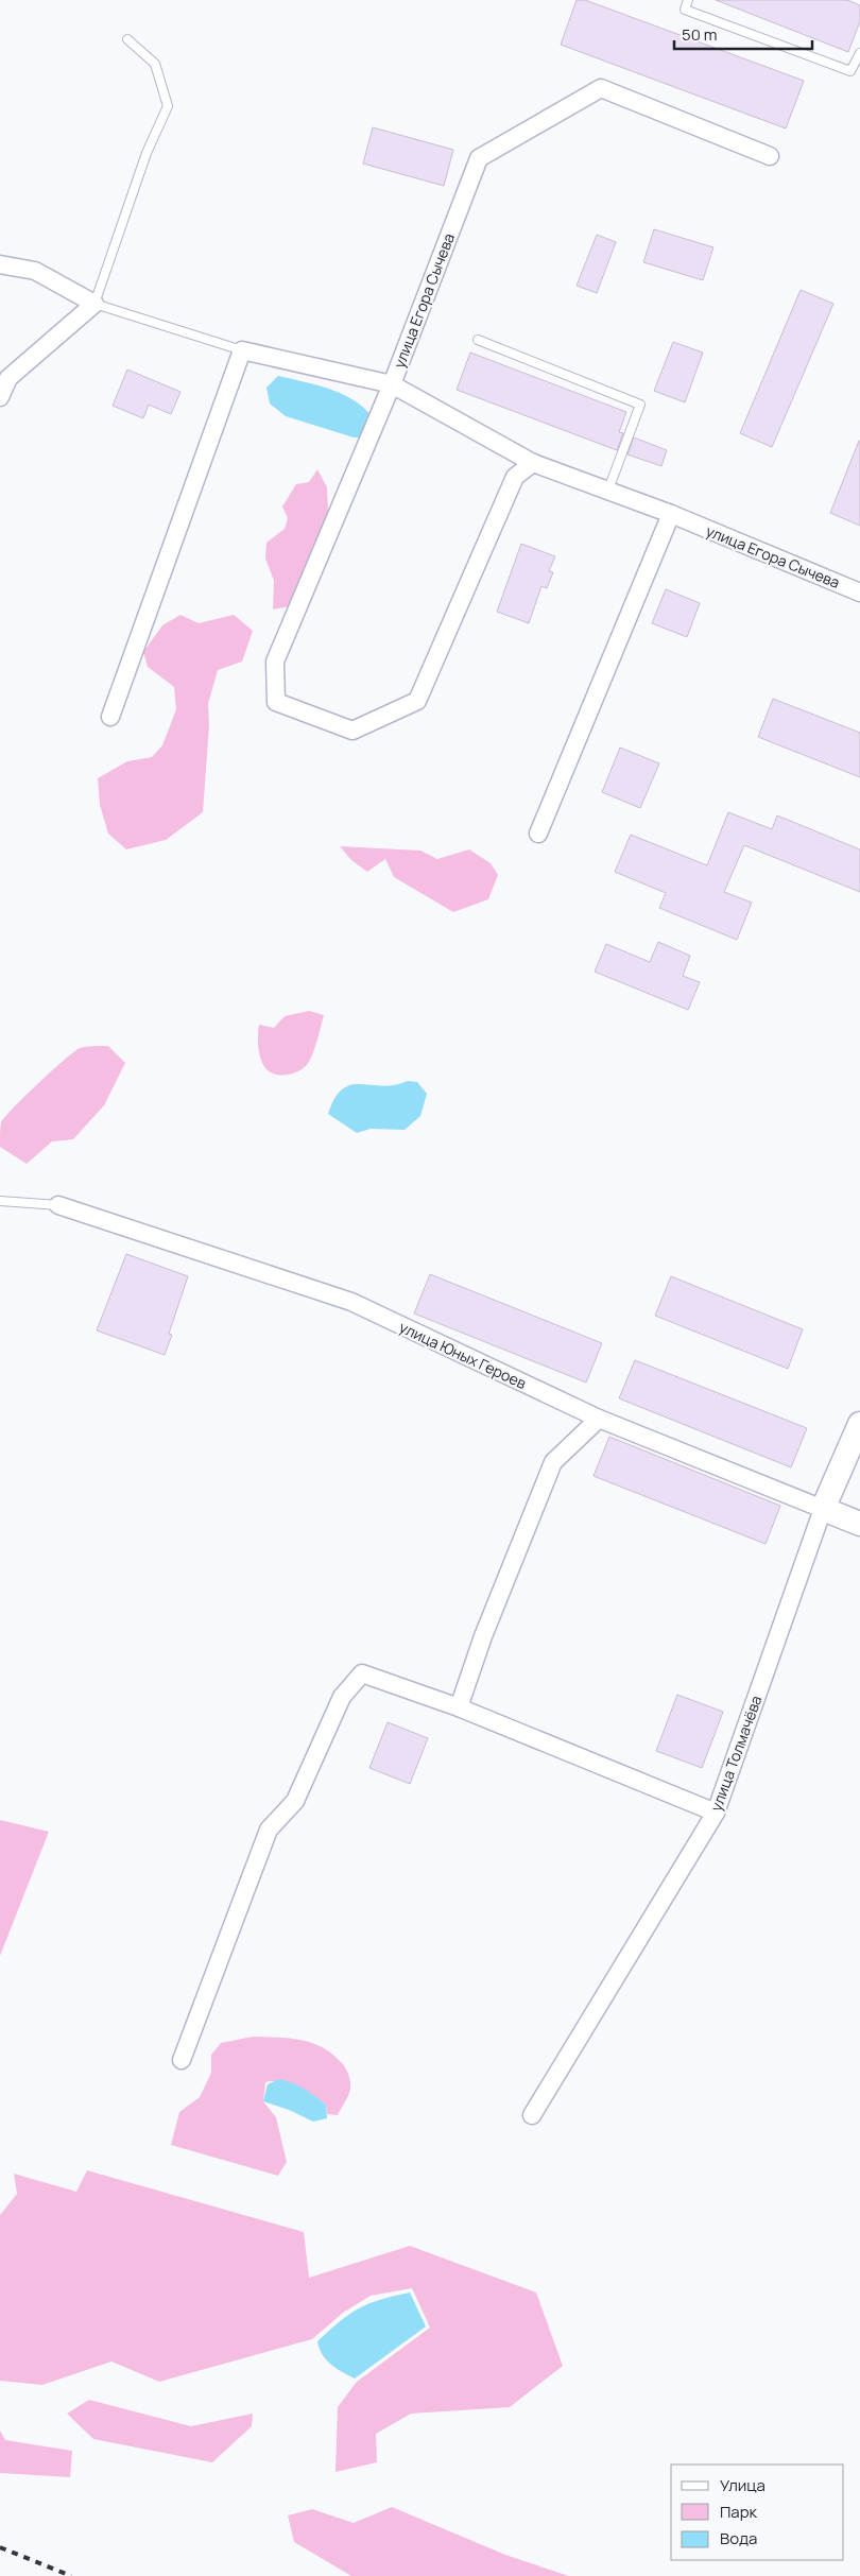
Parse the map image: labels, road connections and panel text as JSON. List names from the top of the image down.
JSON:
{
  "streets": {
    "street": ["улица Егора Сычева", "улица Юных Героев", "улица Толмачёва"]
  },
  "crossings": [
    ["улица Юных Героев", "улица Толмачёва"]
  ],
  "legend": ["Улица", "Парк", "Вода"],
  "scale_bar": "50 m"
}
